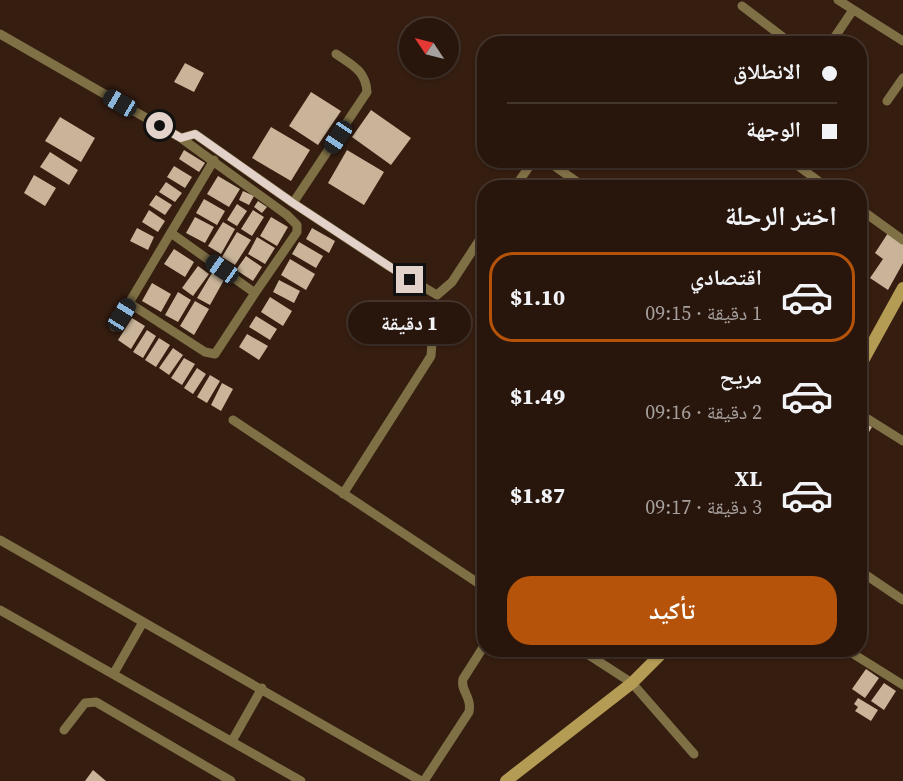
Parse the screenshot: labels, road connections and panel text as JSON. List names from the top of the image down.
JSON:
{
  "north": "top left",
  "page": {
    "banner": ["الانطلاق", "الوجهة"],
    "heading": "اختر الرحلة",
    "list": [
      {
        "name": "اقتصادي",
        "note": "1 دقيقة · 09:15",
        "value": "$1.10"
      },
      {
        "name": "مريح",
        "note": "2 دقيقة · 09:16",
        "value": "$1.49"
      },
      {
        "name": "XL",
        "note": "3 دقيقة · 09:17",
        "value": "$1.87"
      }
    ],
    "bubble": "1 دقيقة",
    "buttons": "تأكيد"
  }
}
